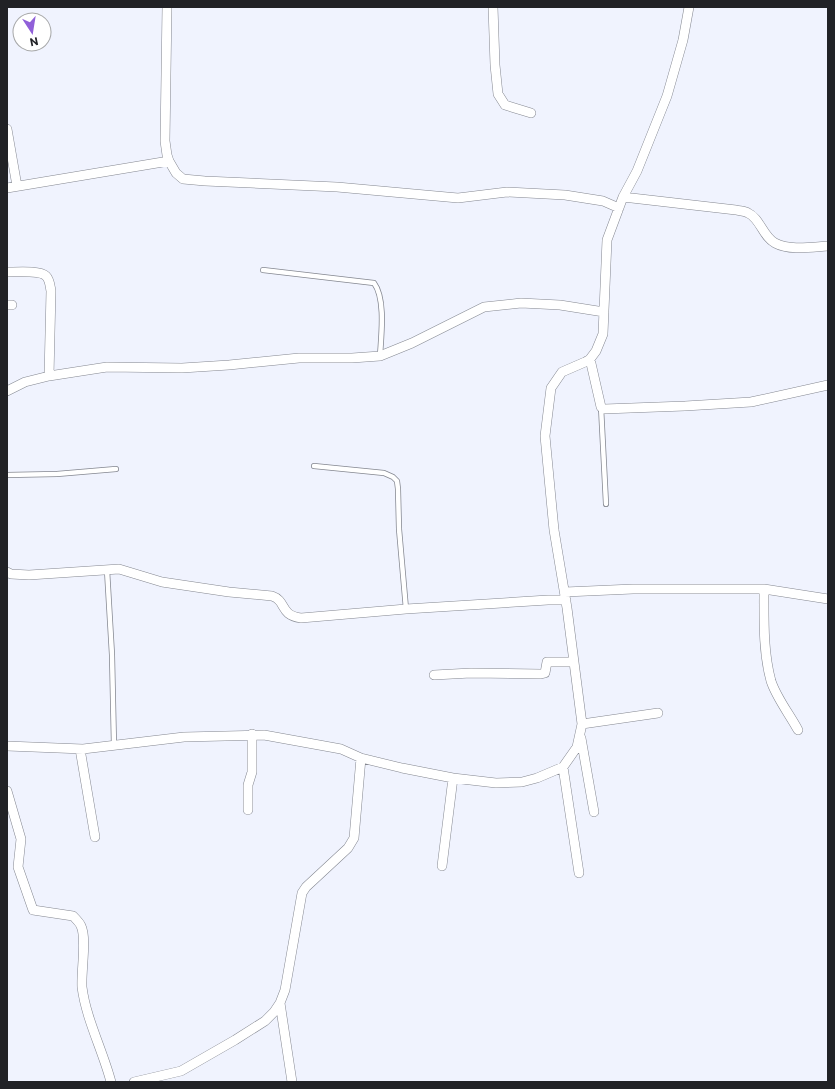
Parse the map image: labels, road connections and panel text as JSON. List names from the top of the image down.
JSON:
{
  "north": "bottom"
}
